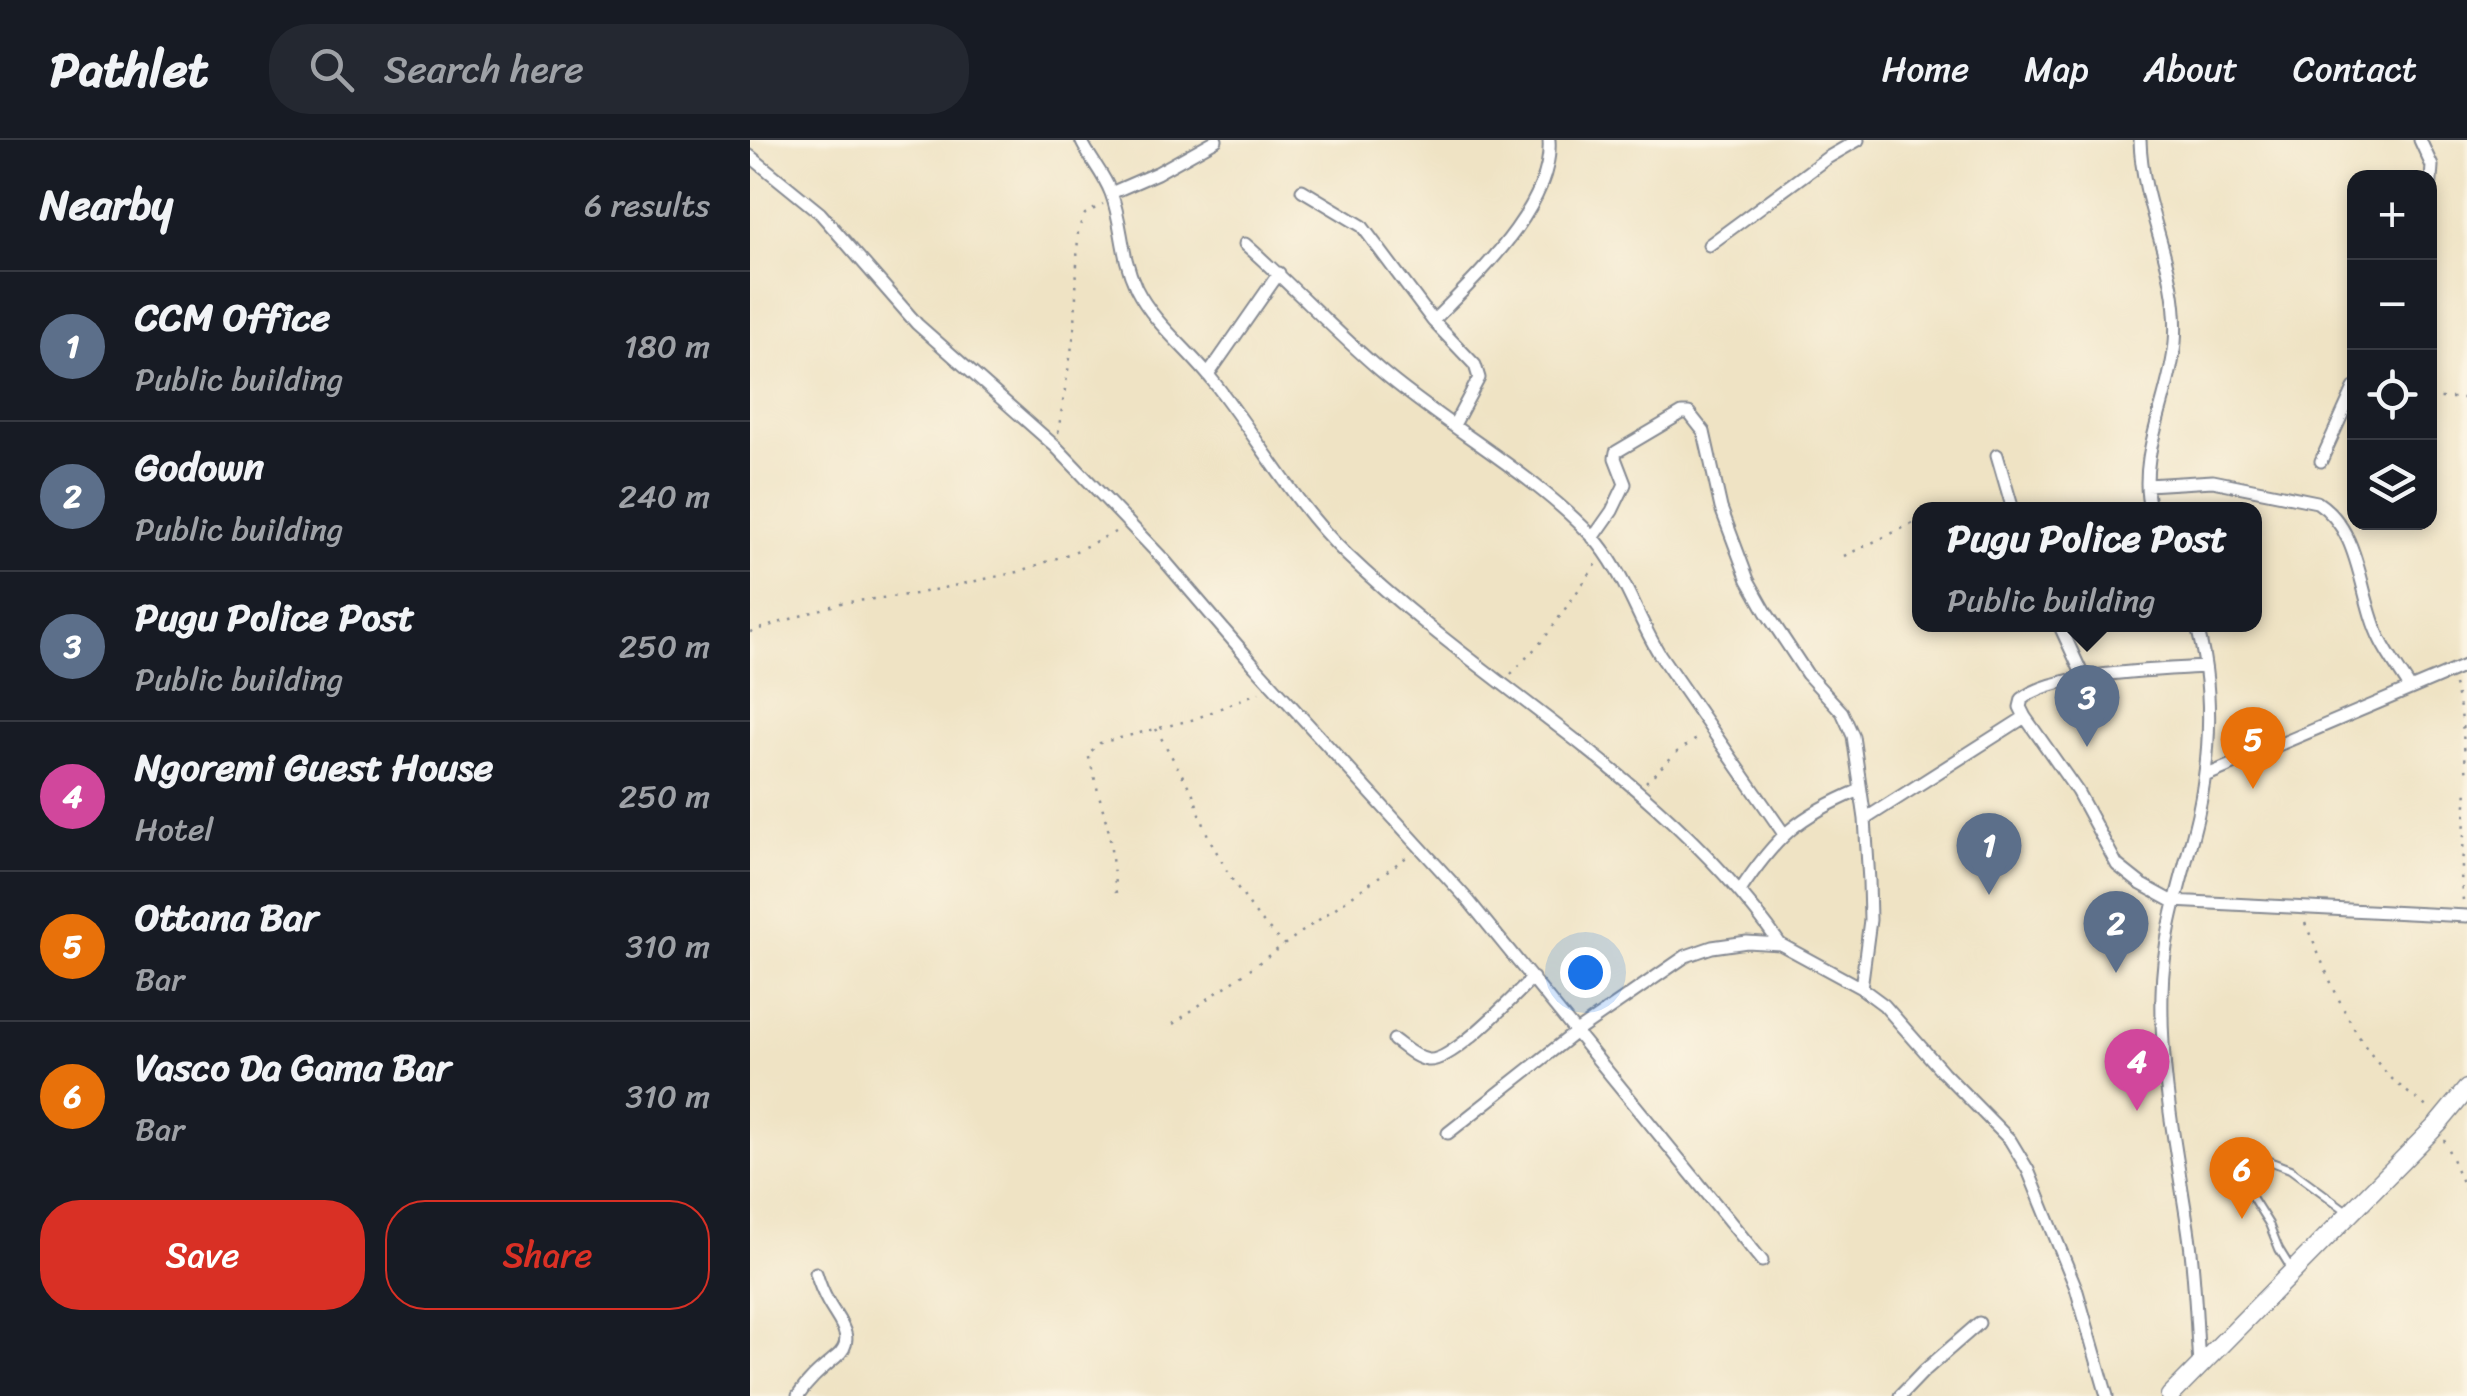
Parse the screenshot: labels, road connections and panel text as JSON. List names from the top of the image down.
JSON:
{
  "page": {
    "header": "Pathlet",
    "search": "Search here",
    "nav": [
      "Home",
      "Map",
      "About",
      "Contact"
    ],
    "heading": ["Nearby", "6 results"],
    "map_buttons": ["+", "−"],
    "list": [
      {
        "mark": "1",
        "name": "CCM Office",
        "note": "Public building",
        "value": "180 m"
      },
      {
        "mark": "2",
        "name": "Godown",
        "note": "Public building",
        "value": "240 m"
      },
      {
        "mark": "3",
        "name": "Pugu Police Post",
        "note": "Public building",
        "value": "250 m"
      },
      {
        "mark": "4",
        "name": "Ngoremi Guest House",
        "note": "Hotel",
        "value": "250 m"
      },
      {
        "mark": "5",
        "name": "Ottana Bar",
        "note": "Bar",
        "value": "310 m"
      },
      {
        "mark": "6",
        "name": "Vasco Da Gama Bar",
        "note": "Bar",
        "value": "310 m"
      }
    ],
    "popup": ["Pugu Police Post", "Public building"],
    "pins": [
      "3",
      "5",
      "1",
      "2",
      "4",
      "6"
    ],
    "buttons": ["Save", "Share"]
  }
}
